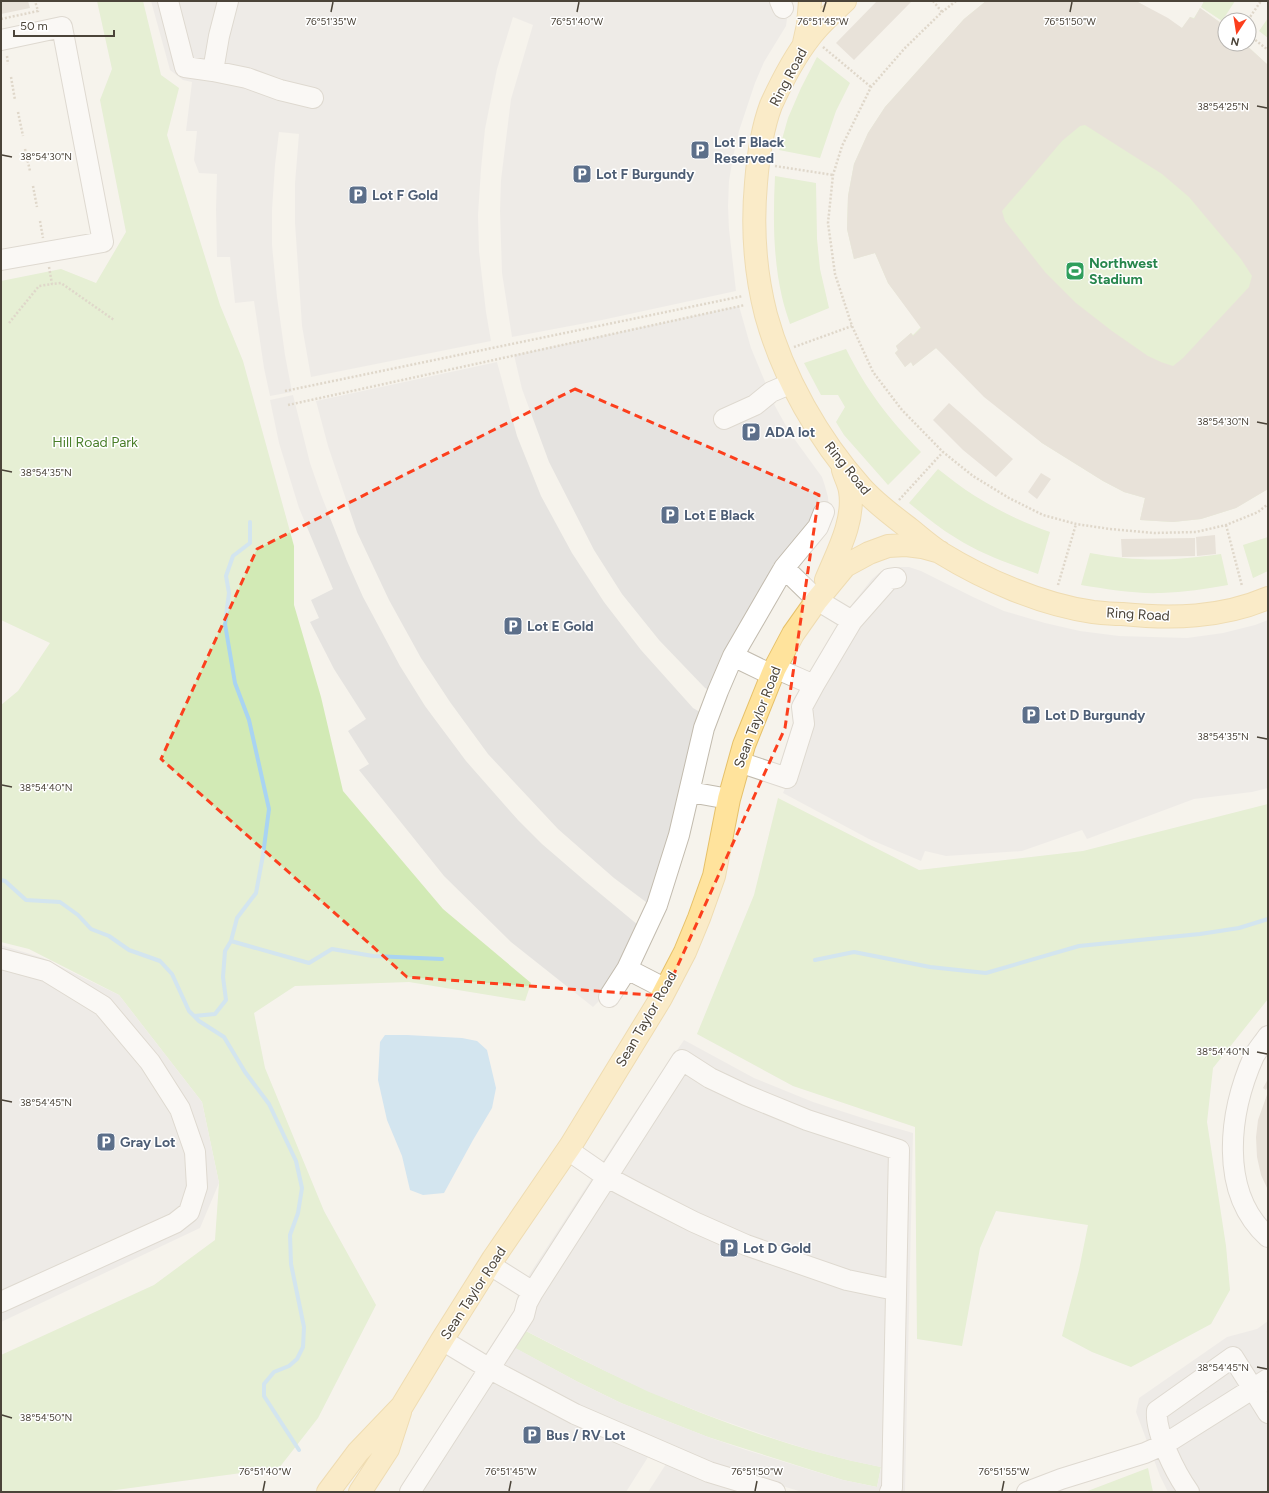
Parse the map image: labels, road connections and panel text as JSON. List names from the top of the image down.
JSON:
{
  "streets": {
    "main road": ["Ring Road", "Sean Taylor Road"]
  },
  "crossings": [
    ["Ring Road", "Sean Taylor Road"]
  ],
  "parks": ["Hill Road Park"],
  "places": {
    "parking": [
      "Lot F Black Reserved",
      "Lot F Burgundy",
      "Lot F Gold",
      "ADA lot",
      "Lot E Black",
      "Lot E Gold",
      "Lot D Burgundy",
      "Gray Lot",
      "Lot D Gold",
      "Bus / RV Lot"
    ],
    "sports": ["Northwest Stadium"]
  },
  "scale_bar": "50 m",
  "north": "bottom",
  "coordinates": [
    "76°51'35\"W",
    "76°51'40\"W",
    "76°51'45\"W",
    "76°51'50\"W",
    "38°54'25\"N",
    "38°54'30\"N",
    "38°54'35\"N",
    "38°54'40\"N",
    "38°54'45\"N",
    "38°54'50\"N",
    "76°51'55\"W"
  ]
}
